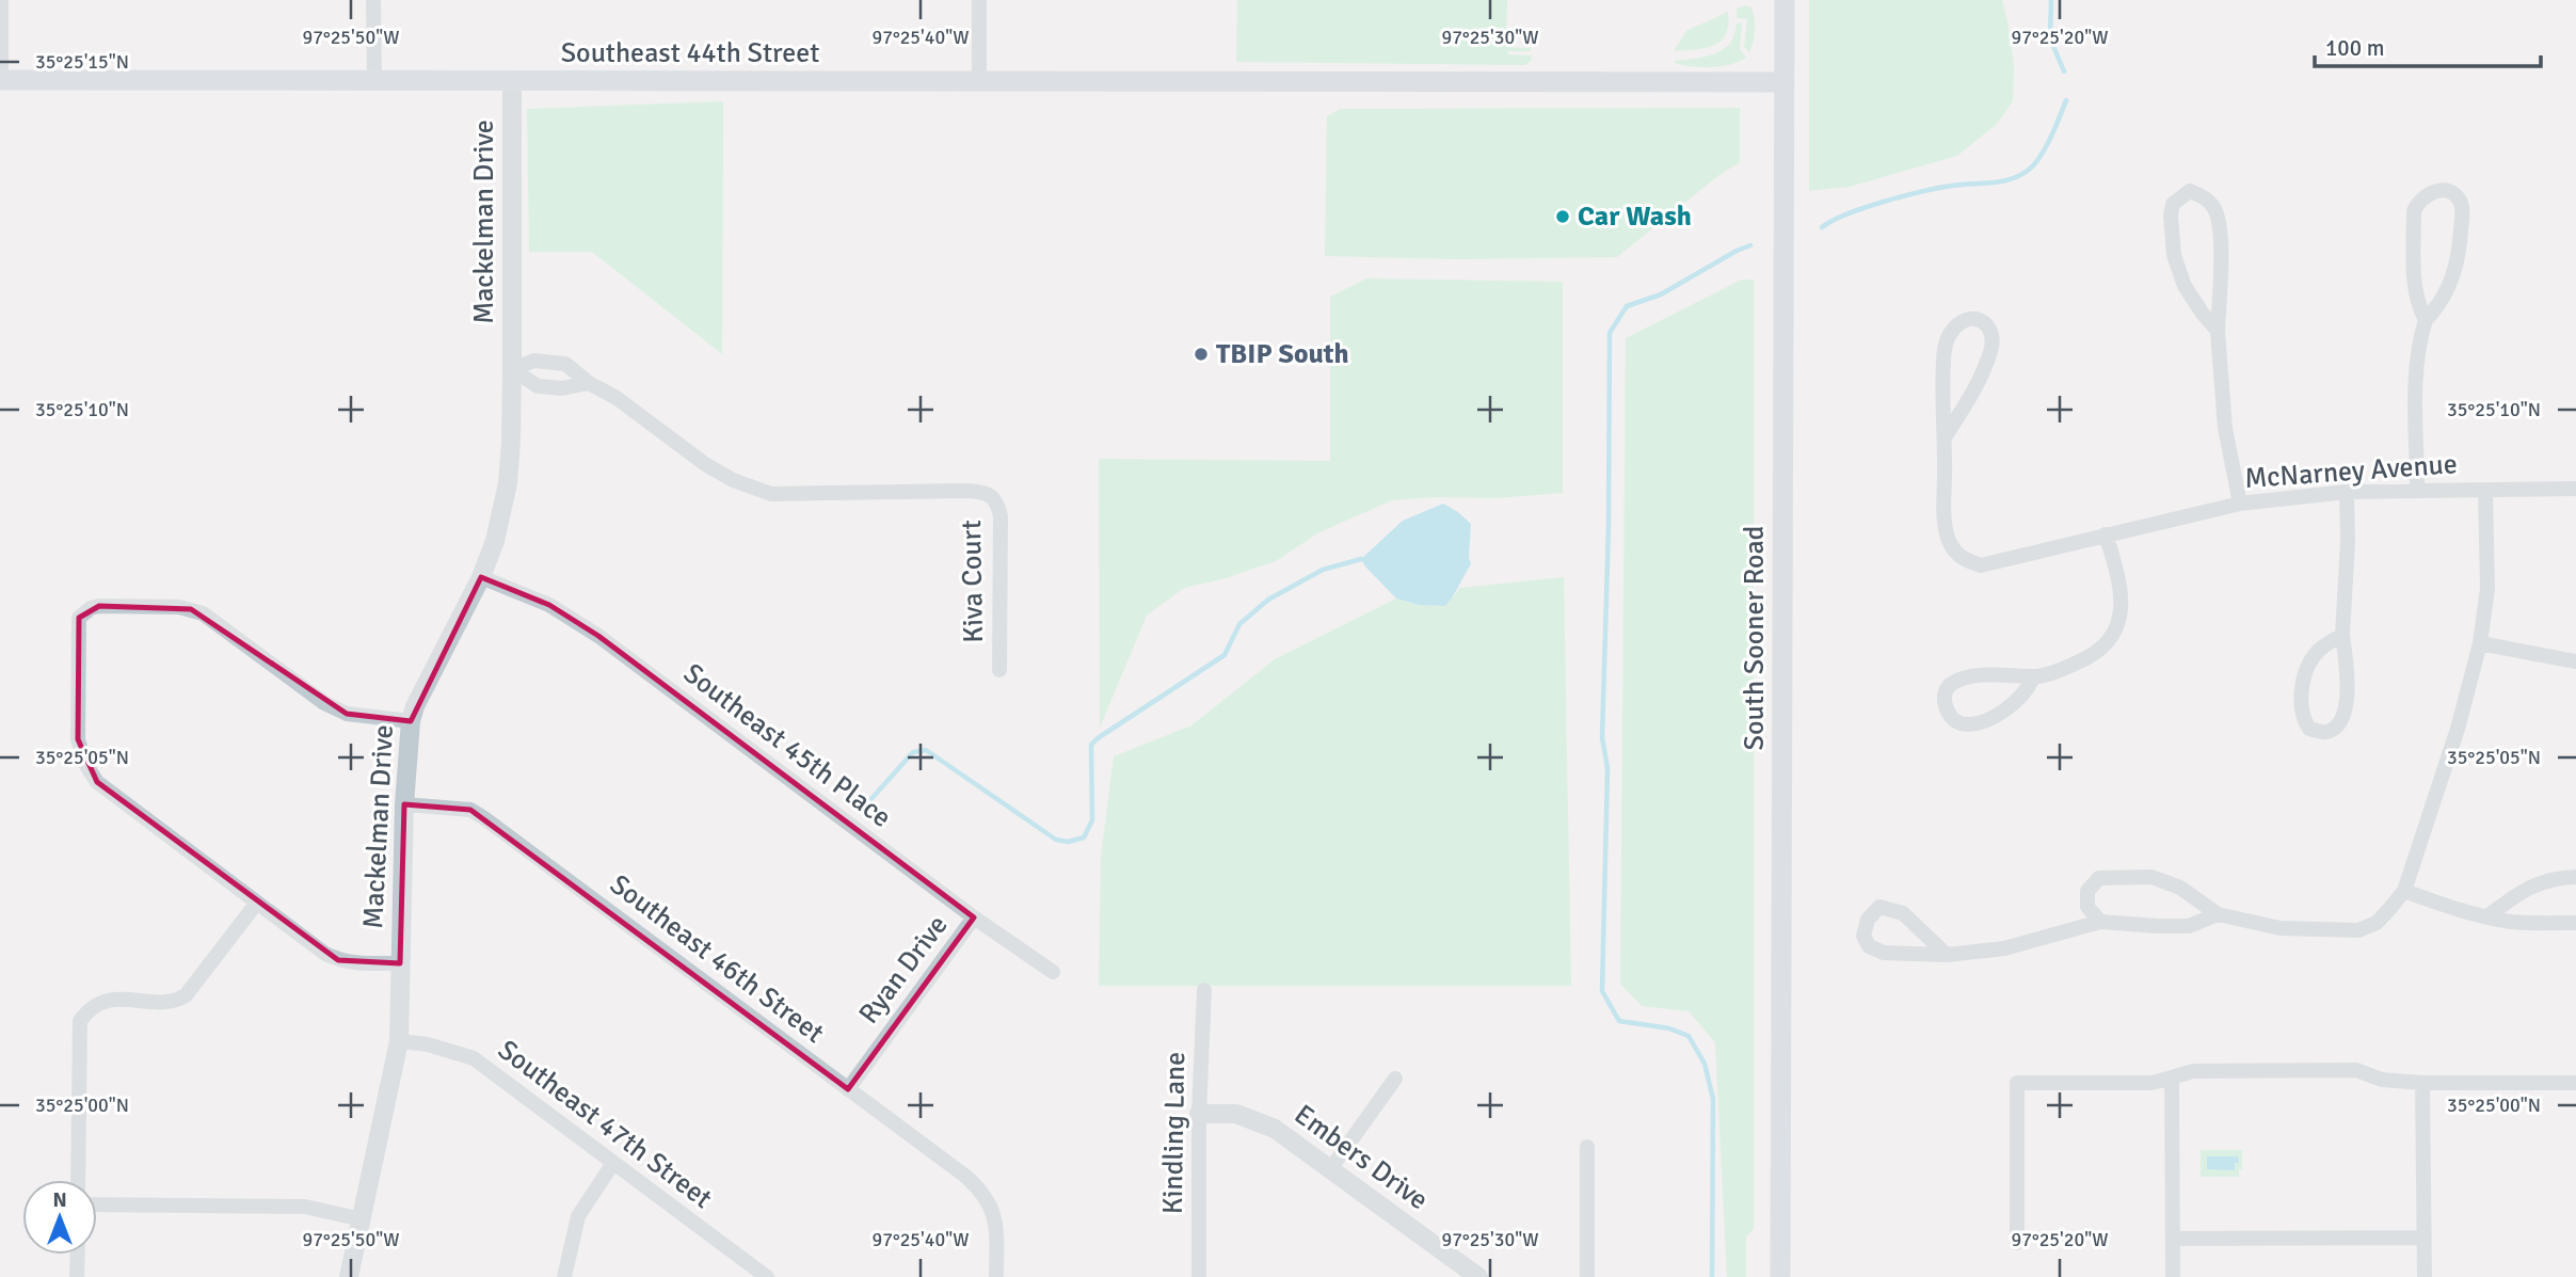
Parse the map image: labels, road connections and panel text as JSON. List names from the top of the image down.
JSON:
{
  "streets": {
    "main road": ["Southeast 44th Street", "South Sooner Road"],
    "street": [
      "Mackelman Drive",
      "McNarney Avenue",
      "Kiva Court",
      "Southeast 45th Place",
      "Southeast 46th Street",
      "Ryan Drive",
      "Southeast 47th Street",
      "Kindling Lane",
      "Embers Drive"
    ]
  },
  "crossings": [
    ["Southeast 44th Street", "Mackelman Drive"],
    ["Southeast 44th Street", "South Sooner Road"],
    ["Mackelman Drive", "Southeast 45th Place"],
    ["Mackelman Drive", "Southeast 46th Street"],
    ["Mackelman Drive", "Southeast 47th Street"],
    ["Southeast 45th Place", "Ryan Drive"],
    ["Southeast 46th Street", "Ryan Drive"],
    ["Kindling Lane", "Embers Drive"]
  ],
  "places": ["Car Wash", "TBIP South"],
  "scale_bar": "100 m",
  "north": "top",
  "coordinates": [
    "97°25'50\"W",
    "97°25'40\"W",
    "97°25'30\"W",
    "97°25'20\"W",
    "35°25'15\"N",
    "35°25'10\"N",
    "35°25'05\"N",
    "35°25'00\"N"
  ]
}
